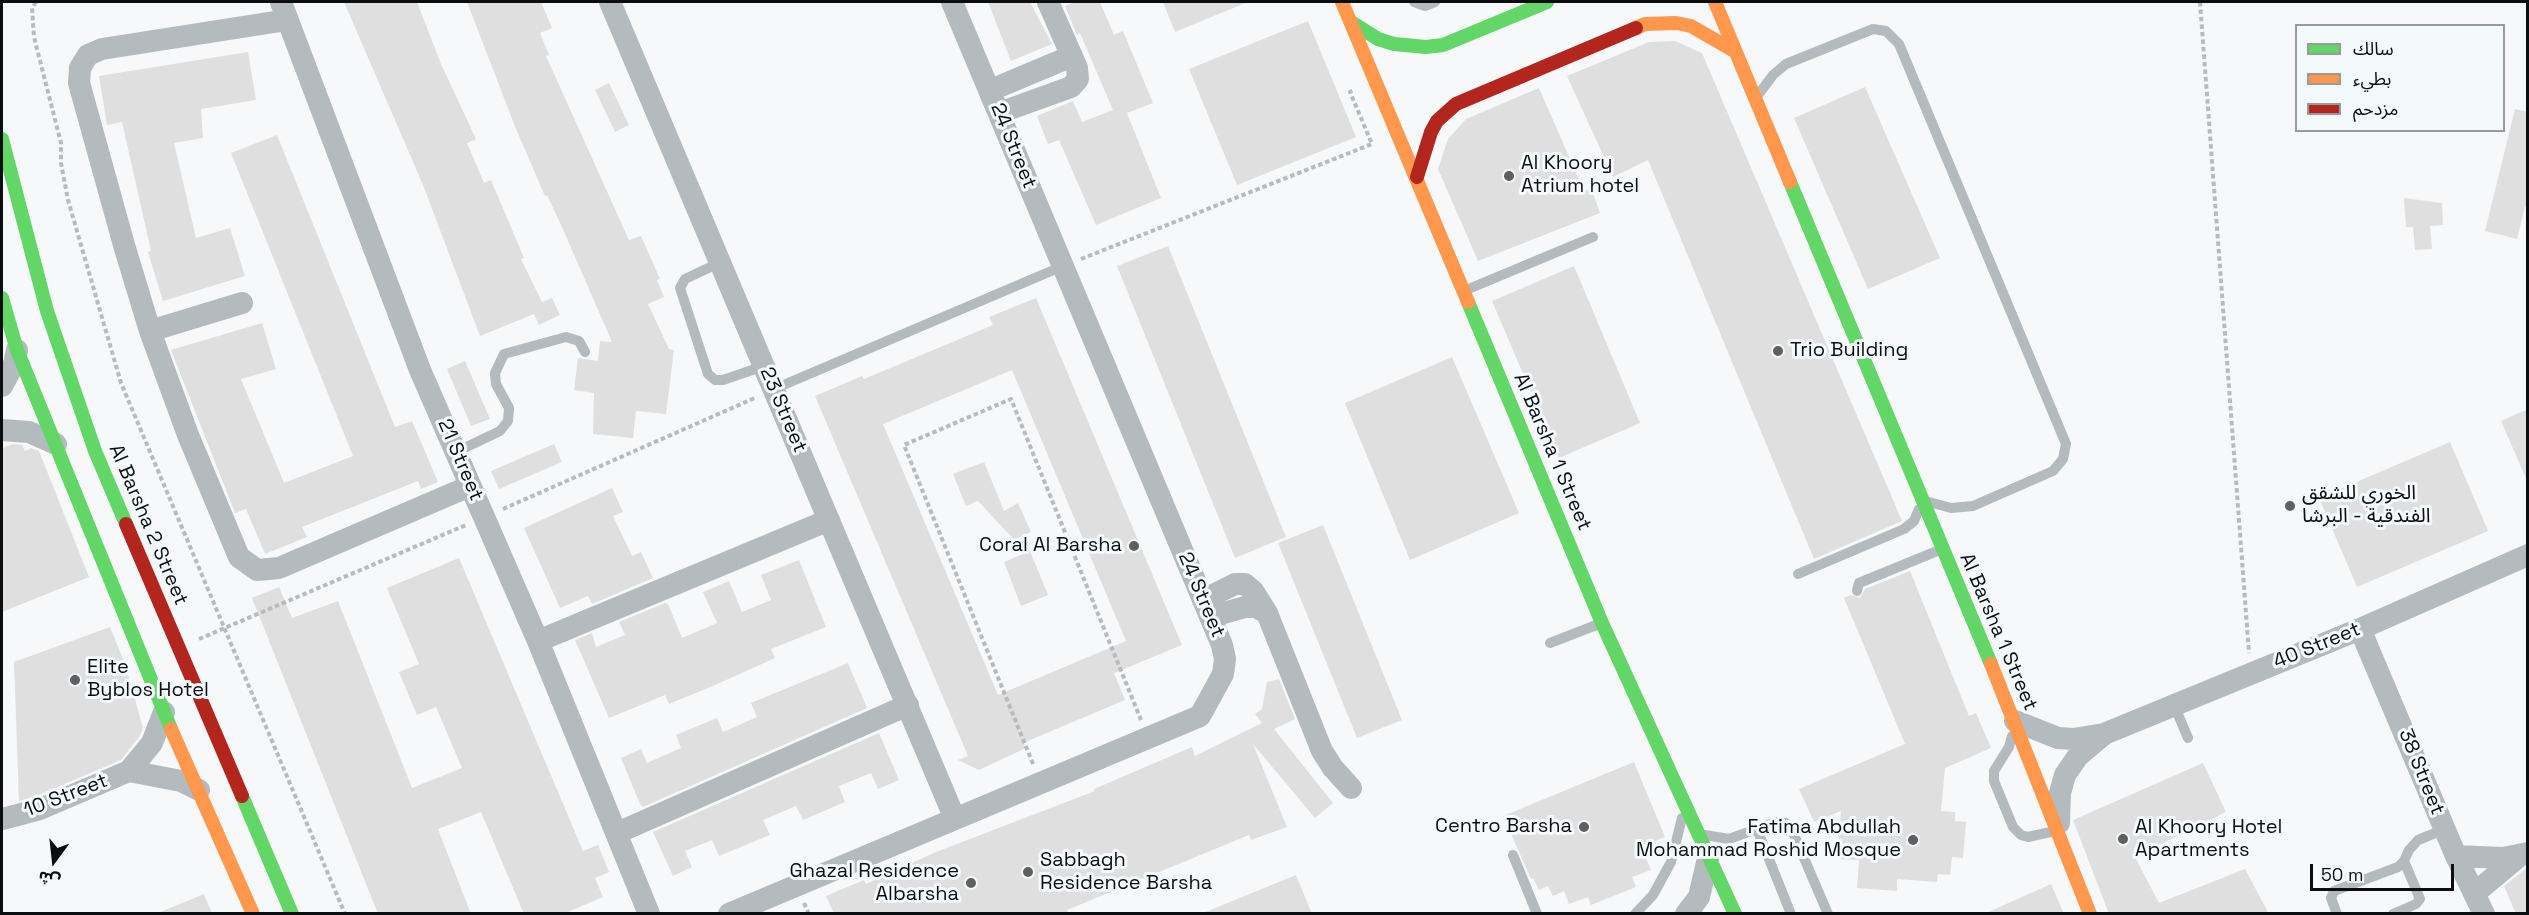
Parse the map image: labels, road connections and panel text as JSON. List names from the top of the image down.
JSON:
{
  "streets": {
    "street": [
      "24 Street",
      "23 Street",
      "Al Barsha 1 Street",
      "21 Street",
      "Al Barsha 2 Street",
      "40 Street",
      "38 Street",
      "10 Street"
    ]
  },
  "crossings": [
    ["24 Street", "23 Street"],
    ["Al Barsha 1 Street", "40 Street"],
    ["40 Street", "38 Street"]
  ],
  "places": [
    "Al Khoory Atrium hotel",
    "Trio Building",
    "الخوري للشقق الفندقية - البرشا",
    "Coral Al Barsha",
    "Elite Byblos Hotel",
    "Centro Barsha",
    "Al Khoory Hotel Apartments",
    "Fatima Abdullah Mohammad Roshid Mosque",
    "Sabbagh Residence Barsha",
    "Ghazal Residence Albarsha"
  ],
  "legend": ["سالك", "بطيء", "مزدحم"],
  "scale_bar": "50 m",
  "north": "bottom"
}
